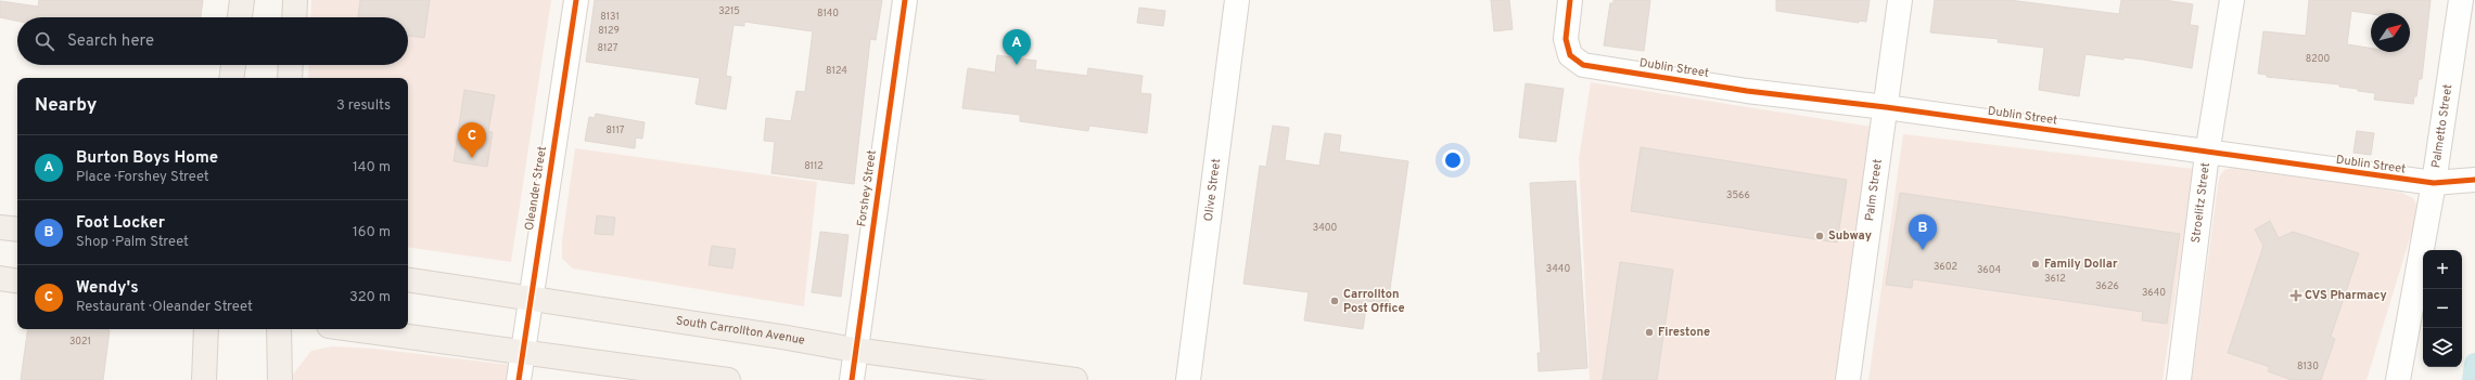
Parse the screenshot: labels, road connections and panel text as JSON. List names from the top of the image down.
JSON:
{
  "streets": {
    "main road": ["South Carrollton Avenue"],
    "street": [
      "Dublin Street",
      "Palmetto Street",
      "Oleander Street",
      "Forshey Street",
      "Olive Street",
      "Palm Street",
      "Stroelitz Street"
    ]
  },
  "crossings": [
    ["Dublin Street", "Palmetto Street"],
    ["Dublin Street", "Palm Street"],
    ["Dublin Street", "Stroelitz Street"],
    ["Oleander Street", "South Carrollton Avenue"],
    ["Forshey Street", "South Carrollton Avenue"]
  ],
  "places": {
    "other": [
      "Subway",
      "Family Dollar",
      "Carrollton Post Office",
      "Firestone"
    ],
    "health": ["CVS Pharmacy"]
  },
  "house_numbers": [
    "3215",
    "8140",
    "8131",
    "8129",
    "8127",
    "8200",
    "8124",
    "8117",
    "8112",
    "3566",
    "3400",
    "3602",
    "3440",
    "3604",
    "3612",
    "3626",
    "3640",
    "3021",
    "8130"
  ],
  "north": "top right",
  "page": {
    "search": "Search here",
    "pins": ["A", "C", "B"],
    "heading": ["Nearby", "3 results"],
    "list": [
      {
        "mark": "A",
        "name": "Burton Boys Home",
        "note": "Place · Forshey Street",
        "value": "140 m"
      },
      {
        "mark": "B",
        "name": "Foot Locker",
        "note": "Shop · Palm Street",
        "value": "160 m"
      },
      {
        "mark": "C",
        "name": "Wendy's",
        "note": "Restaurant · Oleander Street",
        "value": "320 m"
      }
    ],
    "map_buttons": ["+", "−"]
  }
}
